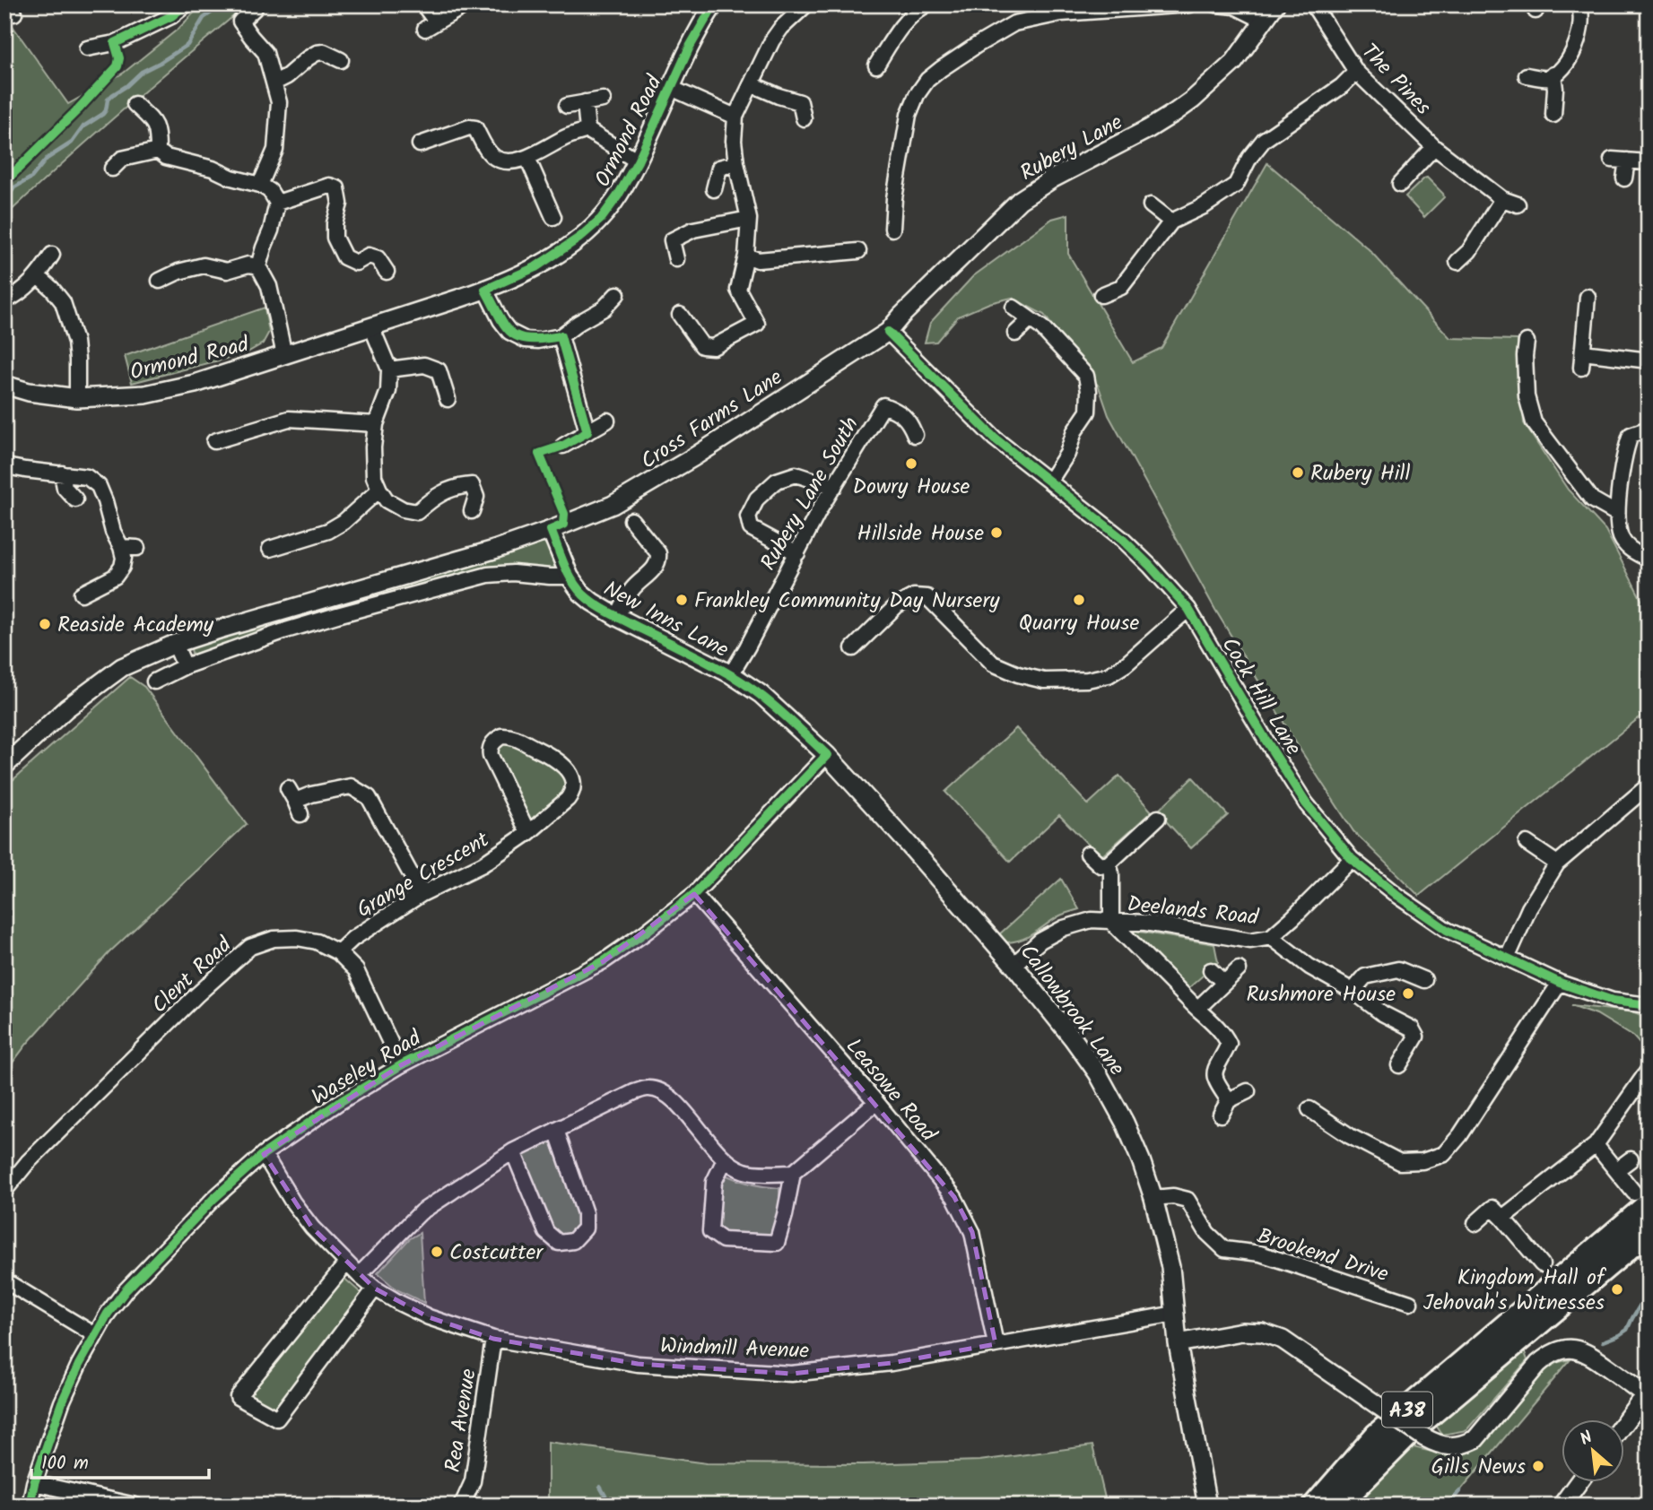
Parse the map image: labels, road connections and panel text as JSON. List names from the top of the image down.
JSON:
{
  "streets": {
    "highway": ["A38"],
    "street": [
      "The Pines",
      "Ormond Road",
      "Rubery Lane",
      "Cross Farms Lane",
      "Rubery Lane South",
      "New Inns Lane",
      "Cock Hill Lane",
      "Grange Crescent",
      "Deelands Road",
      "Clent Road",
      "Callowbrook Lane",
      "Waseley Road",
      "Leasowe Road",
      "Brookend Drive",
      "Windmill Avenue",
      "Rea Avenue"
    ]
  },
  "crossings": [
    ["Rubery Lane", "Cross Farms Lane"],
    ["Rubery Lane", "Cock Hill Lane"],
    ["Cross Farms Lane", "New Inns Lane"],
    ["Cross Farms Lane", "Cock Hill Lane"],
    ["Rubery Lane South", "New Inns Lane"],
    ["Rubery Lane South", "Callowbrook Lane"],
    ["New Inns Lane", "Callowbrook Lane"],
    ["Cock Hill Lane", "Deelands Road"],
    ["Grange Crescent", "Clent Road"],
    ["Deelands Road", "Callowbrook Lane"],
    ["Clent Road", "Waseley Road"],
    ["Callowbrook Lane", "Waseley Road"],
    ["Callowbrook Lane", "Brookend Drive"],
    ["Callowbrook Lane", "Windmill Avenue"],
    ["Waseley Road", "Leasowe Road"],
    ["Waseley Road", "Windmill Avenue"],
    ["Leasowe Road", "Windmill Avenue"],
    ["Windmill Avenue", "Rea Avenue"]
  ],
  "places": [
    "Dowry House",
    "Rubery Hill",
    "Hillside House",
    "Frankley Community Day Nursery",
    "Quarry House",
    "Reaside Academy",
    "Rushmore House",
    "Costcutter",
    "Kingdom Hall of Jehovah's Witnesses",
    "Gills News"
  ],
  "scale_bar": "100 m",
  "north": "top left"
}
